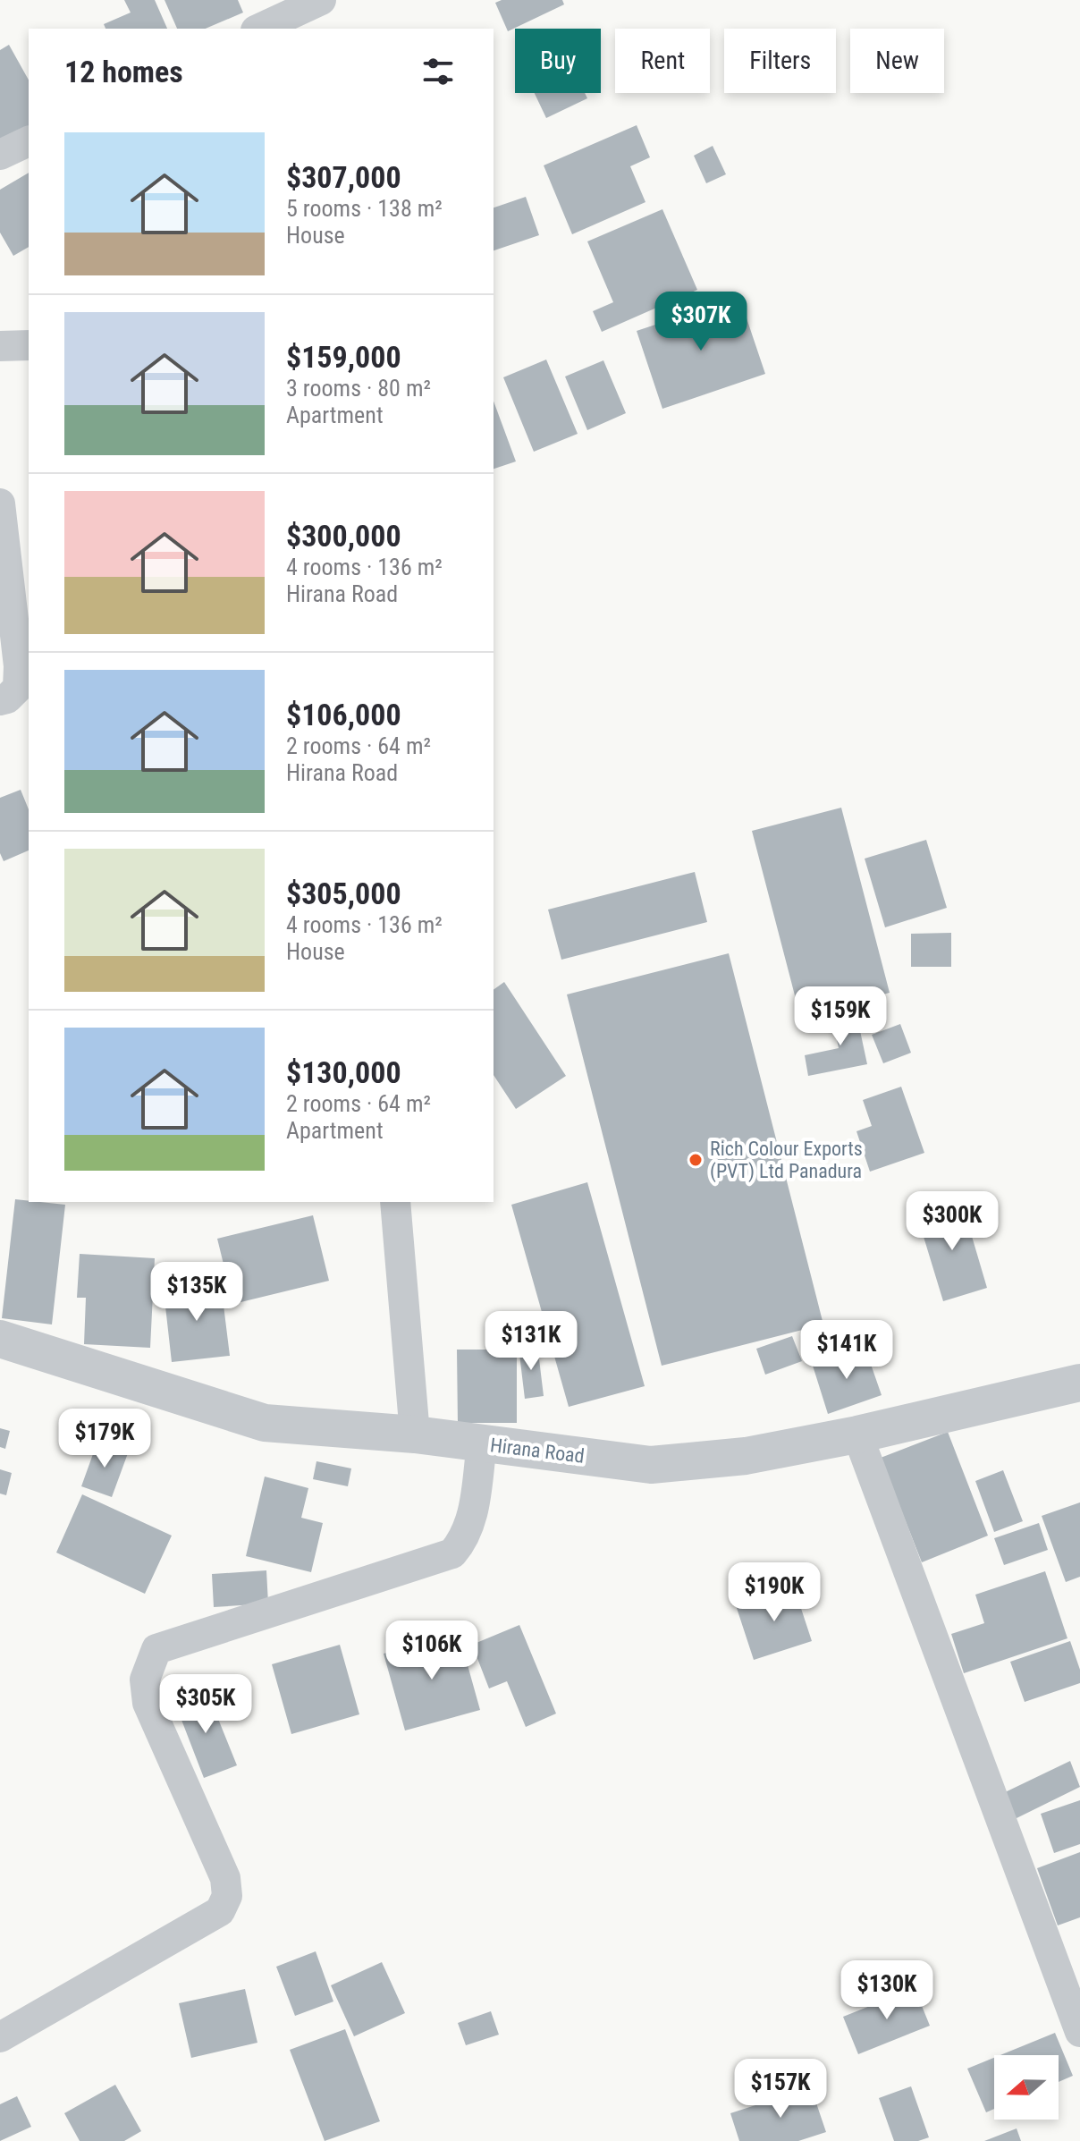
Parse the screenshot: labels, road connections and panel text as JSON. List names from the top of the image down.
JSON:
{
  "streets": {
    "street": ["Hirana Road"]
  },
  "places": ["Rich Colour Exports (PVT) Ltd Panadura"],
  "north": "left",
  "page": {
    "chip": [
      "Buy",
      "Rent",
      "Filters",
      "New"
    ],
    "heading": "12 homes",
    "list": [
      {
        "name": "$307,000",
        "note": "5 rooms · 138 m² · House"
      },
      {
        "name": "$159,000",
        "note": "3 rooms · 80 m² · Apartment"
      },
      {
        "name": "$300,000",
        "note": "4 rooms · 136 m² · Hirana Road"
      },
      {
        "name": "$106,000",
        "note": "2 rooms · 64 m² · Hirana Road"
      },
      {
        "name": "$305,000",
        "note": "4 rooms · 136 m² · House"
      },
      {
        "name": "$130,000",
        "note": "2 rooms · 64 m² · Apartment"
      }
    ],
    "price": [
      "$307K",
      "$159K",
      "$300K",
      "$135K",
      "$131K",
      "$141K",
      "$179K",
      "$190K",
      "$106K",
      "$305K",
      "$130K",
      "$157K"
    ]
  }
}
